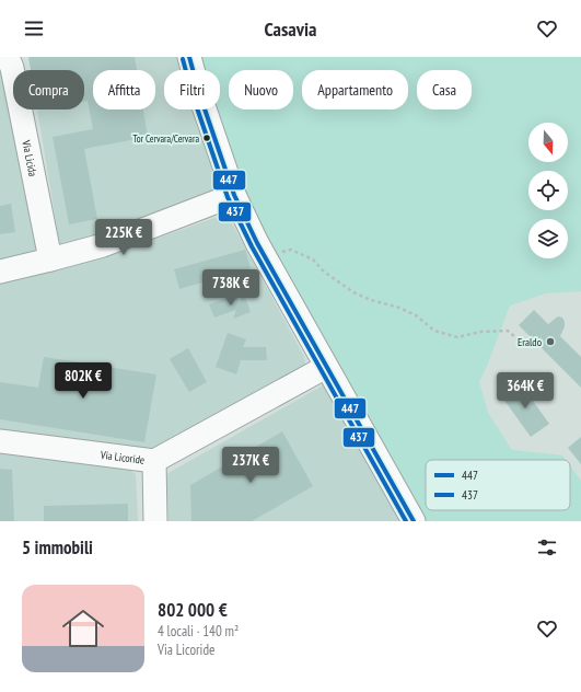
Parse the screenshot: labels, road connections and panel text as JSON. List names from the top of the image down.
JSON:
{
  "streets": {
    "street": ["Via Licida", "Via Licoride"]
  },
  "places": ["Tor Cervara/Cervara", "Eraldo"],
  "lines": ["transit line 447", "transit line 437"],
  "legend": ["447", "437"],
  "north": "bottom",
  "page": {
    "header": "Casavia",
    "chip": [
      "Compra",
      "Affitta",
      "Filtri",
      "Nuovo",
      "Appartamento",
      "Casa"
    ],
    "price": [
      "225K €",
      "738K €",
      "802K €",
      "364K €",
      "237K €"
    ],
    "heading": "5 immobili",
    "list": [
      {
        "name": "802 000 €",
        "note": "4 locali · 140 m² · Via Licoride"
      }
    ]
  }
}
